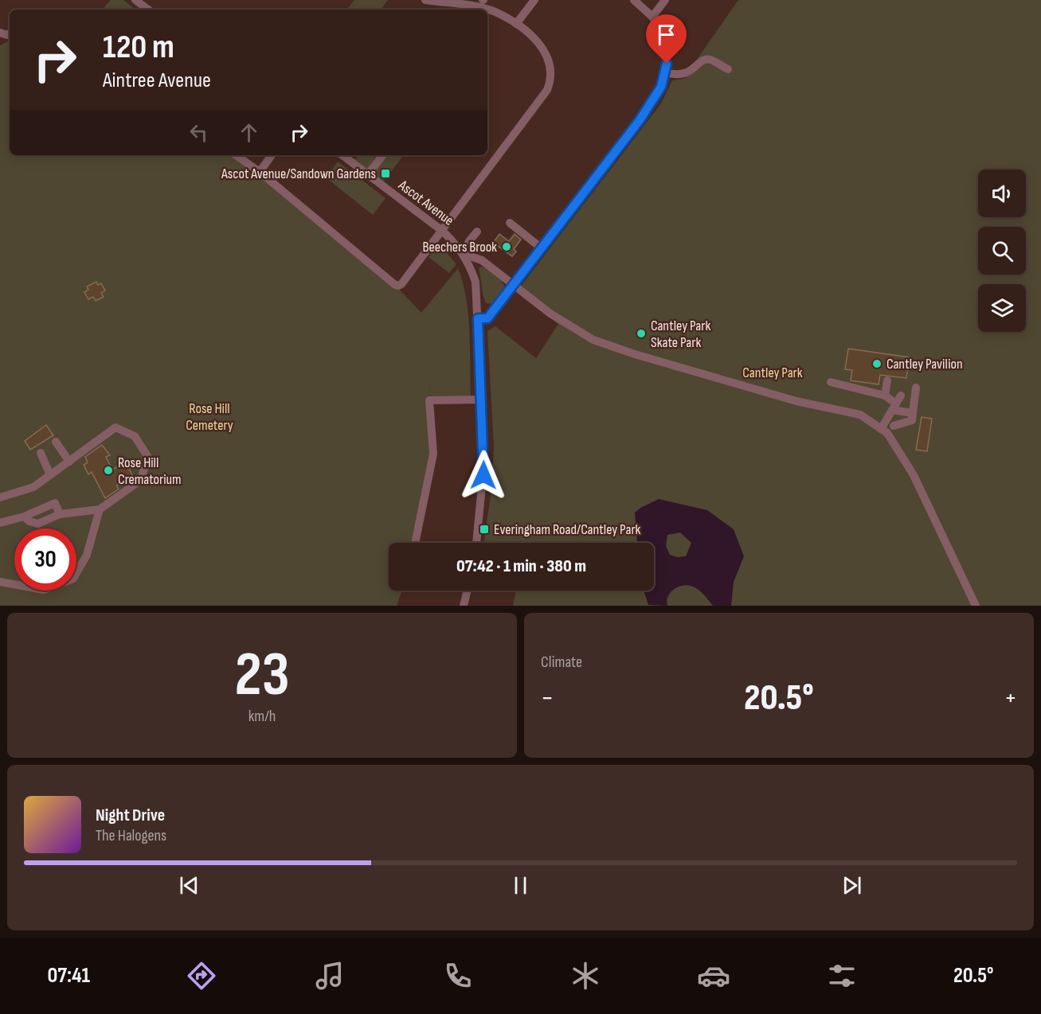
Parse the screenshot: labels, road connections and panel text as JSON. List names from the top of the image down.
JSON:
{
  "streets": {
    "street": ["Ascot Avenue"]
  },
  "parks": ["Cantley Park", "Rose Hill Cemetery"],
  "places": {
    "transit": ["Ascot Avenue/Sandown Gardens", "Everingham Road/Cantley Park"],
    "other": [
      "Beechers Brook",
      "Cantley Park Skate Park",
      "Cantley Pavilion",
      "Rose Hill Crematorium"
    ]
  },
  "page": {
    "turn": ["120 m", "Aintree Avenue"],
    "limit": "30",
    "trip": "07:42 · 1 min · 380 m",
    "tile": [
      ["23", "km/h"],
      "Climate"
    ],
    "heat": ["−", "20.5°", "+"],
    "song": ["Night Drive", "The Halogens"],
    "tabs": ["07:41", "20.5°"]
  }
}
